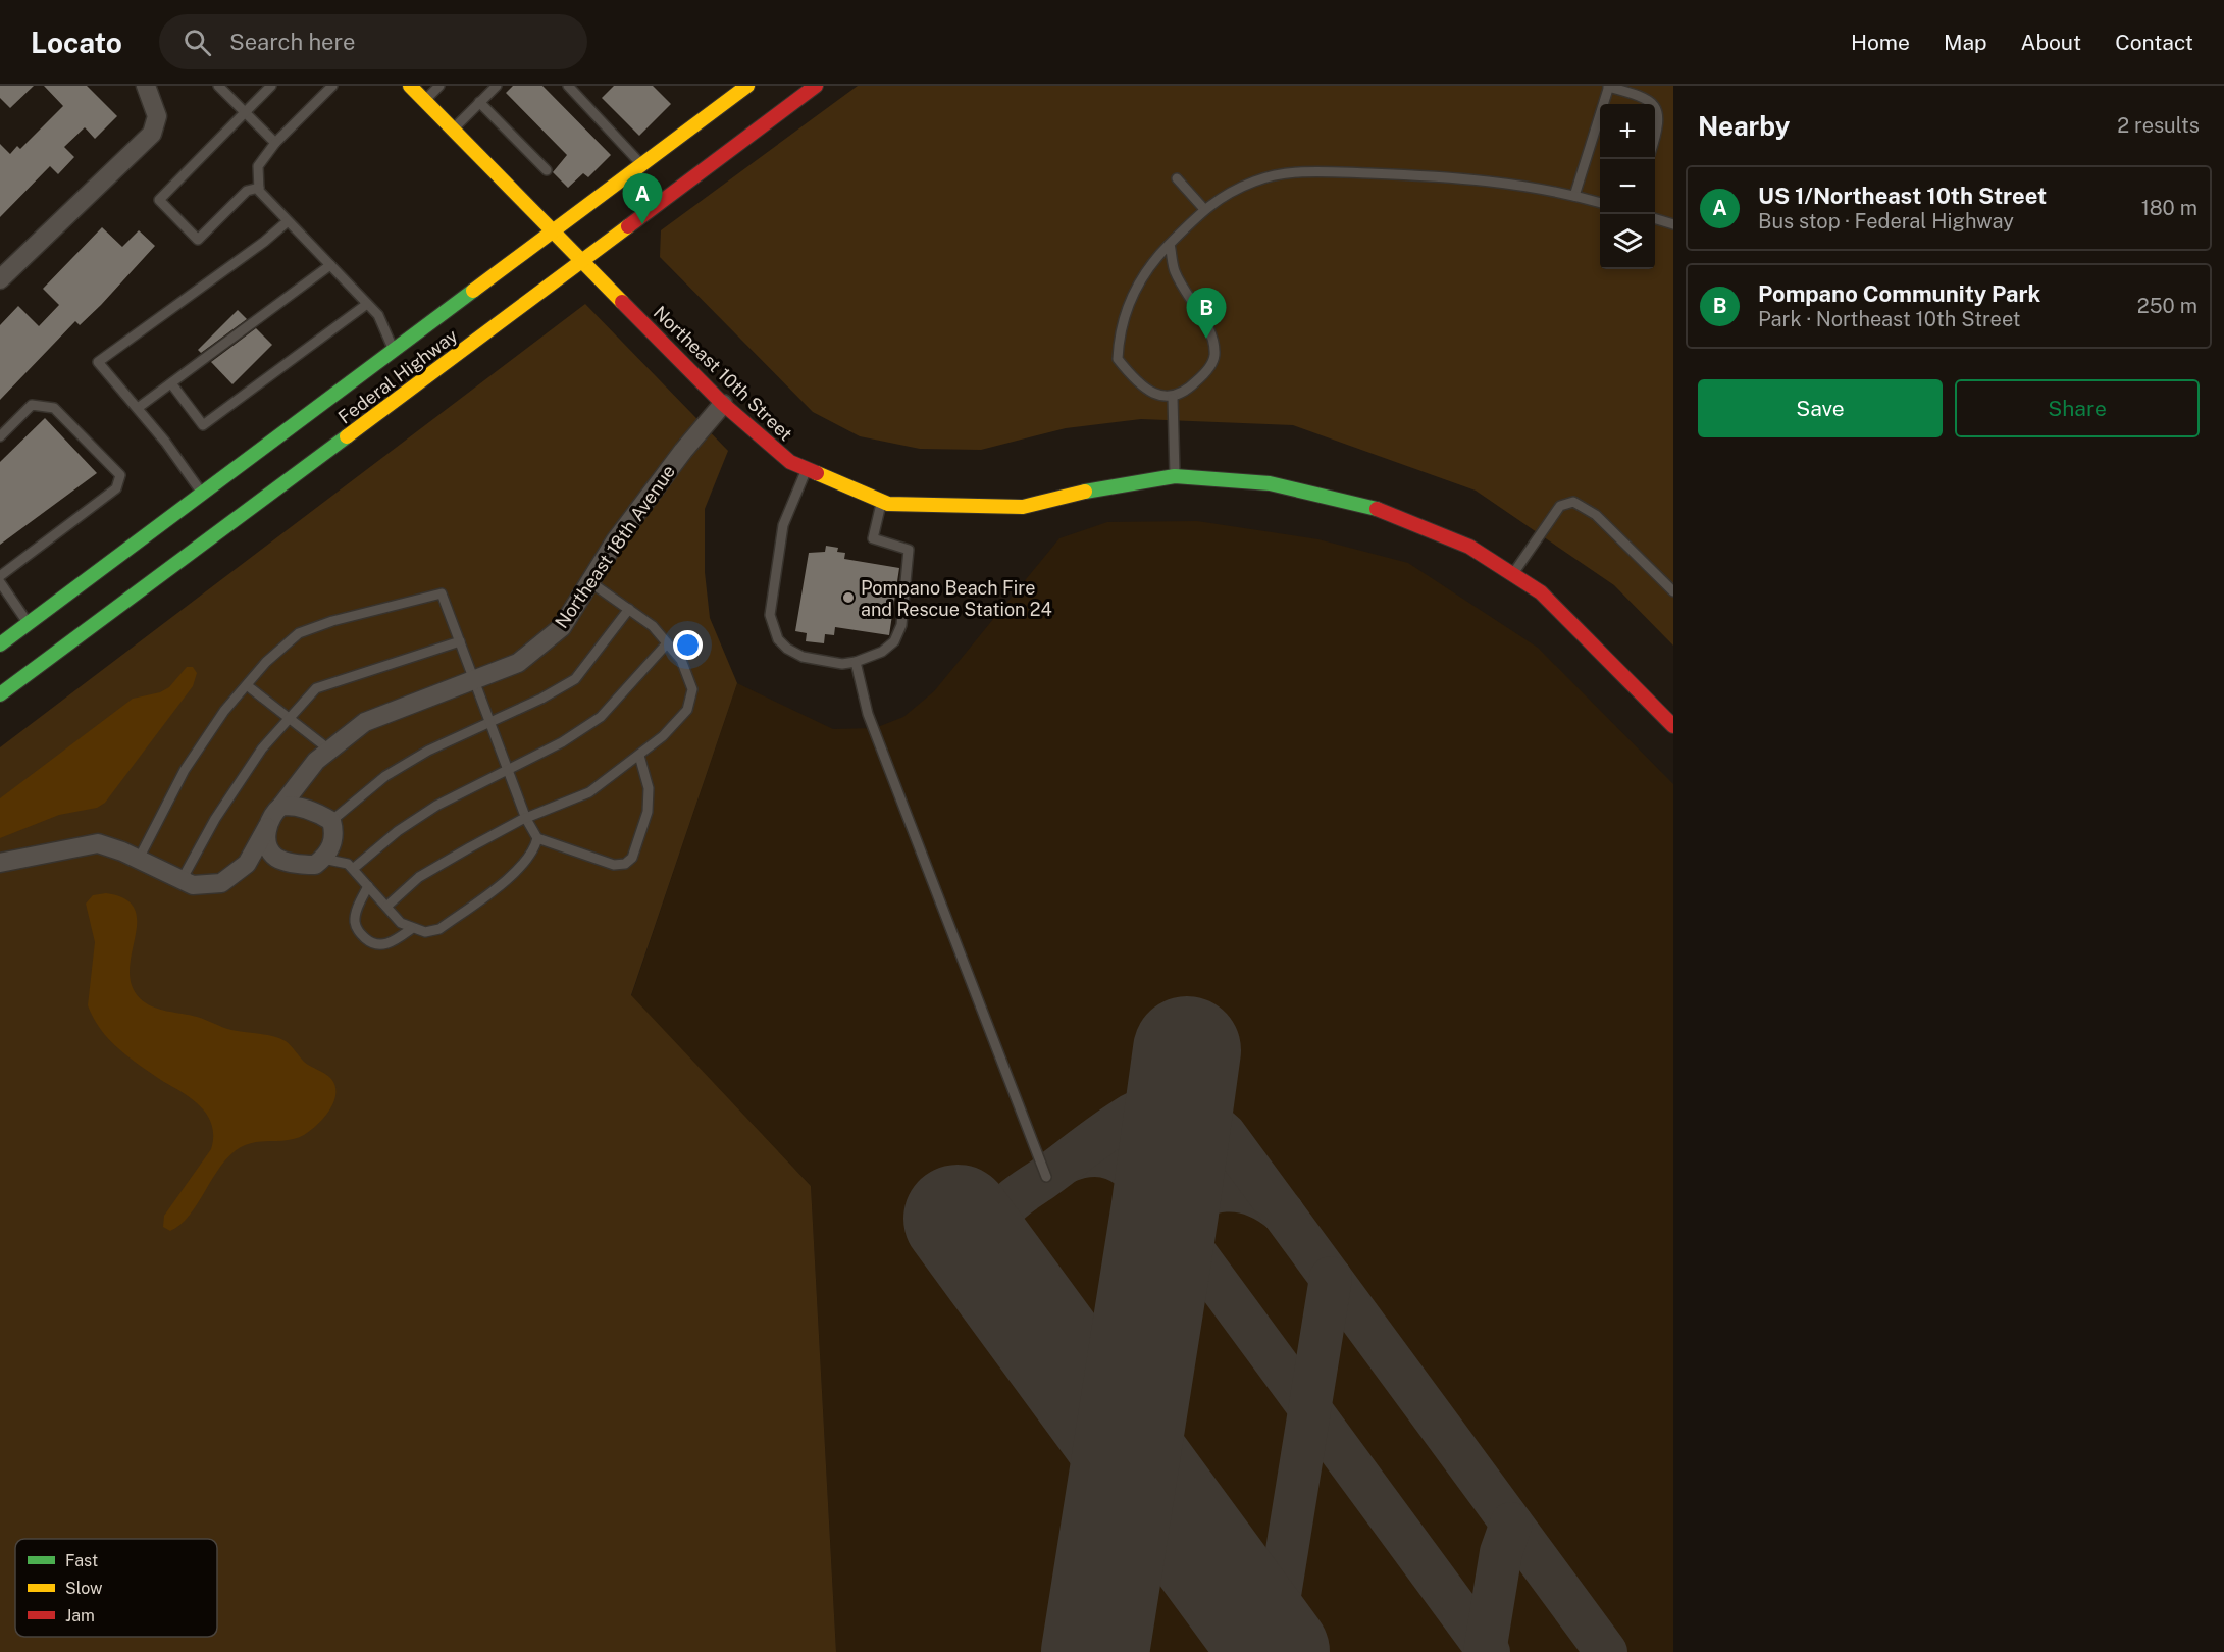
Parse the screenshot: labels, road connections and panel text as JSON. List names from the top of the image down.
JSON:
{
  "streets": {
    "main road": ["Northeast 10th Street", "Federal Highway"],
    "street": ["Northeast 18th Avenue"]
  },
  "crossings": [
    ["Northeast 10th Street", "Federal Highway"],
    ["Northeast 10th Street", "Northeast 18th Avenue"]
  ],
  "places": ["Pompano Beach Fire and Rescue Station 24"],
  "legend": ["Fast", "Slow", "Jam"],
  "page": {
    "header": "Locato",
    "search": "Search here",
    "nav": [
      "Home",
      "Map",
      "About",
      "Contact"
    ],
    "heading": ["Nearby", "2 results"],
    "map_buttons": ["+", "−"],
    "list": [
      {
        "mark": "A",
        "name": "US 1/Northeast 10th Street",
        "note": "Bus stop · Federal Highway",
        "value": "180 m"
      },
      {
        "mark": "B",
        "name": "Pompano Community Park",
        "note": "Park · Northeast 10th Street",
        "value": "250 m"
      }
    ],
    "pins": ["A", "B"],
    "buttons": ["Save", "Share"]
  }
}
